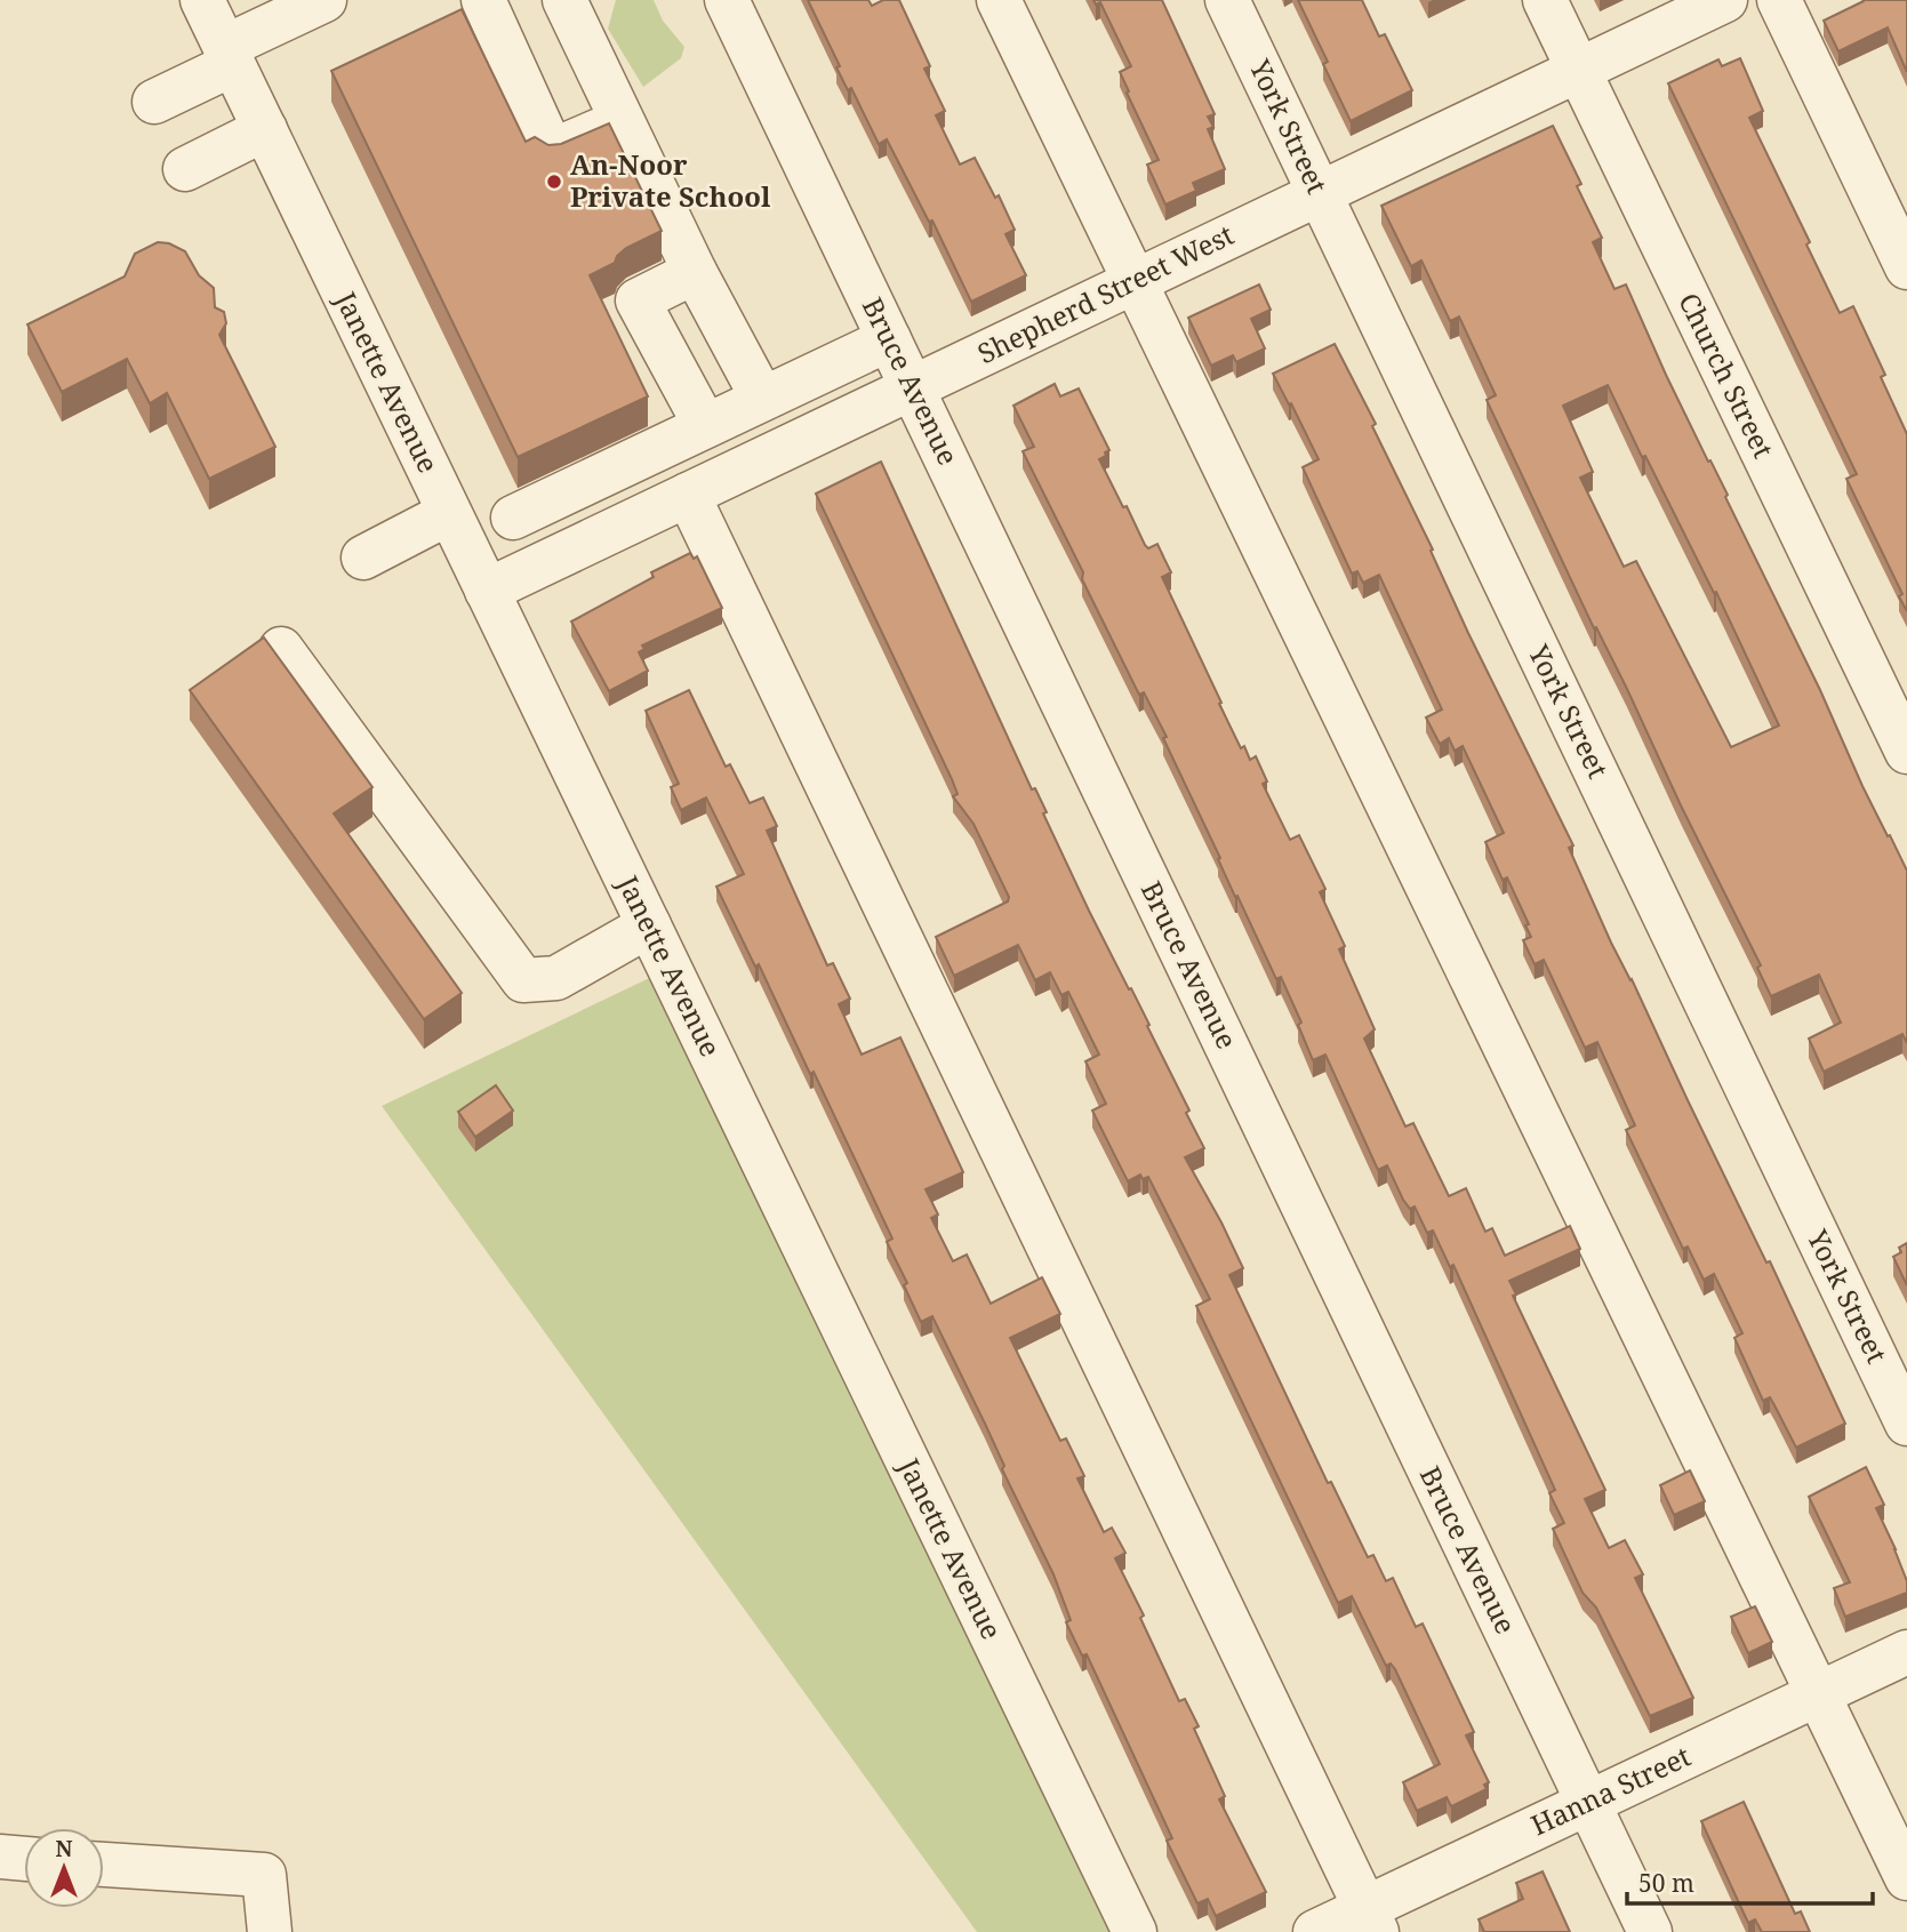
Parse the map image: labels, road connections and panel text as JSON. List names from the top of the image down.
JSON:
{
  "streets": {
    "street": [
      "York Street",
      "Shepherd Street West",
      "Church Street",
      "Bruce Avenue",
      "Janette Avenue",
      "Hanna Street"
    ]
  },
  "crossings": [
    ["York Street", "Shepherd Street West"],
    ["Shepherd Street West", "Church Street"],
    ["Shepherd Street West", "Bruce Avenue"],
    ["Shepherd Street West", "Janette Avenue"],
    ["Bruce Avenue", "Hanna Street"]
  ],
  "places": ["An-Noor Private School"],
  "scale_bar": "50 m",
  "north": "top"
}
